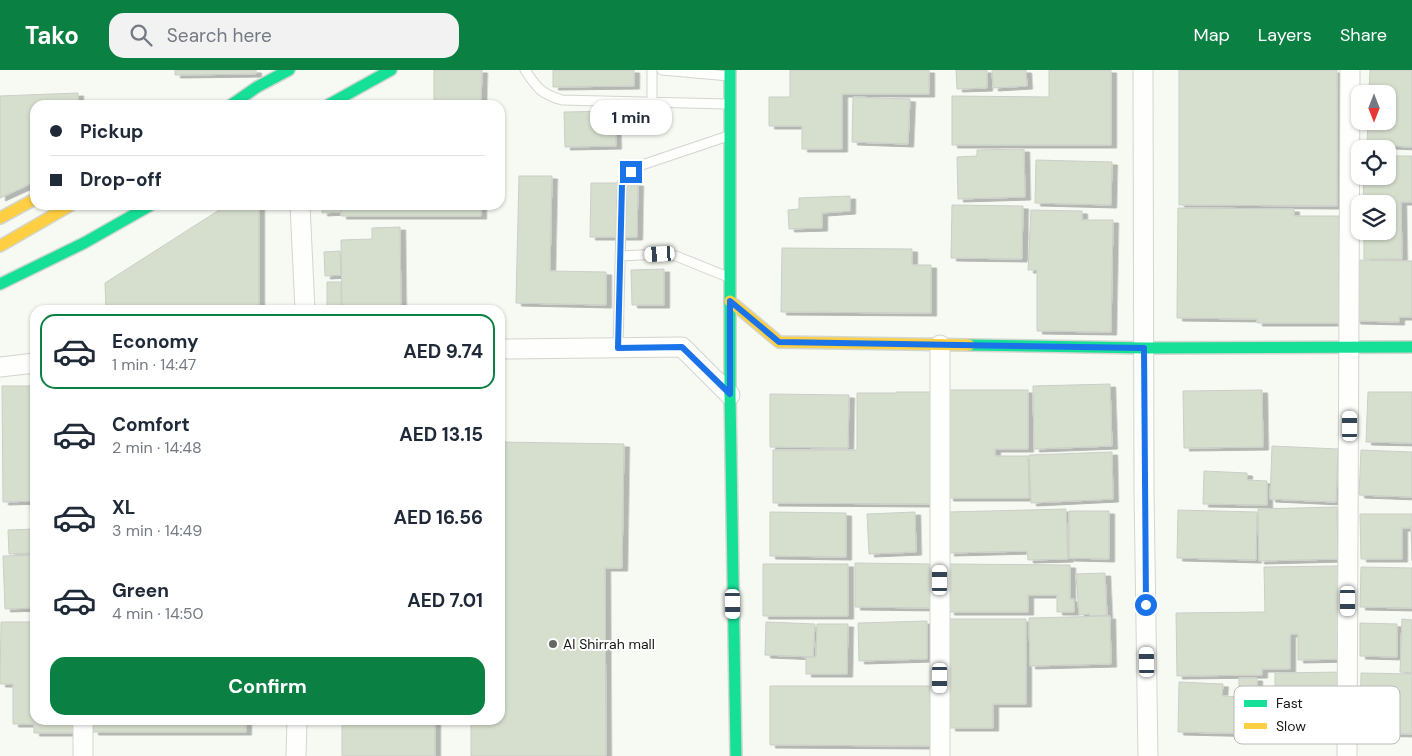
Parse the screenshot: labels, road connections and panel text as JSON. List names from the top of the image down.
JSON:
{
  "places": ["Al Shirrah mall"],
  "legend": ["Fast", "Slow"],
  "north": "bottom",
  "page": {
    "header": "Tako",
    "search": "Search here",
    "nav": ["Map", "Layers", "Share"],
    "bubble": "1 min",
    "banner": ["Pickup", "Drop-off"],
    "list": [
      {
        "name": "Economy",
        "note": "1 min · 14:47",
        "value": "AED 9.74"
      },
      {
        "name": "Comfort",
        "note": "2 min · 14:48",
        "value": "AED 13.15"
      },
      {
        "name": "XL",
        "note": "3 min · 14:49",
        "value": "AED 16.56"
      },
      {
        "name": "Green",
        "note": "4 min · 14:50",
        "value": "AED 7.01"
      }
    ],
    "buttons": "Confirm"
  }
}
